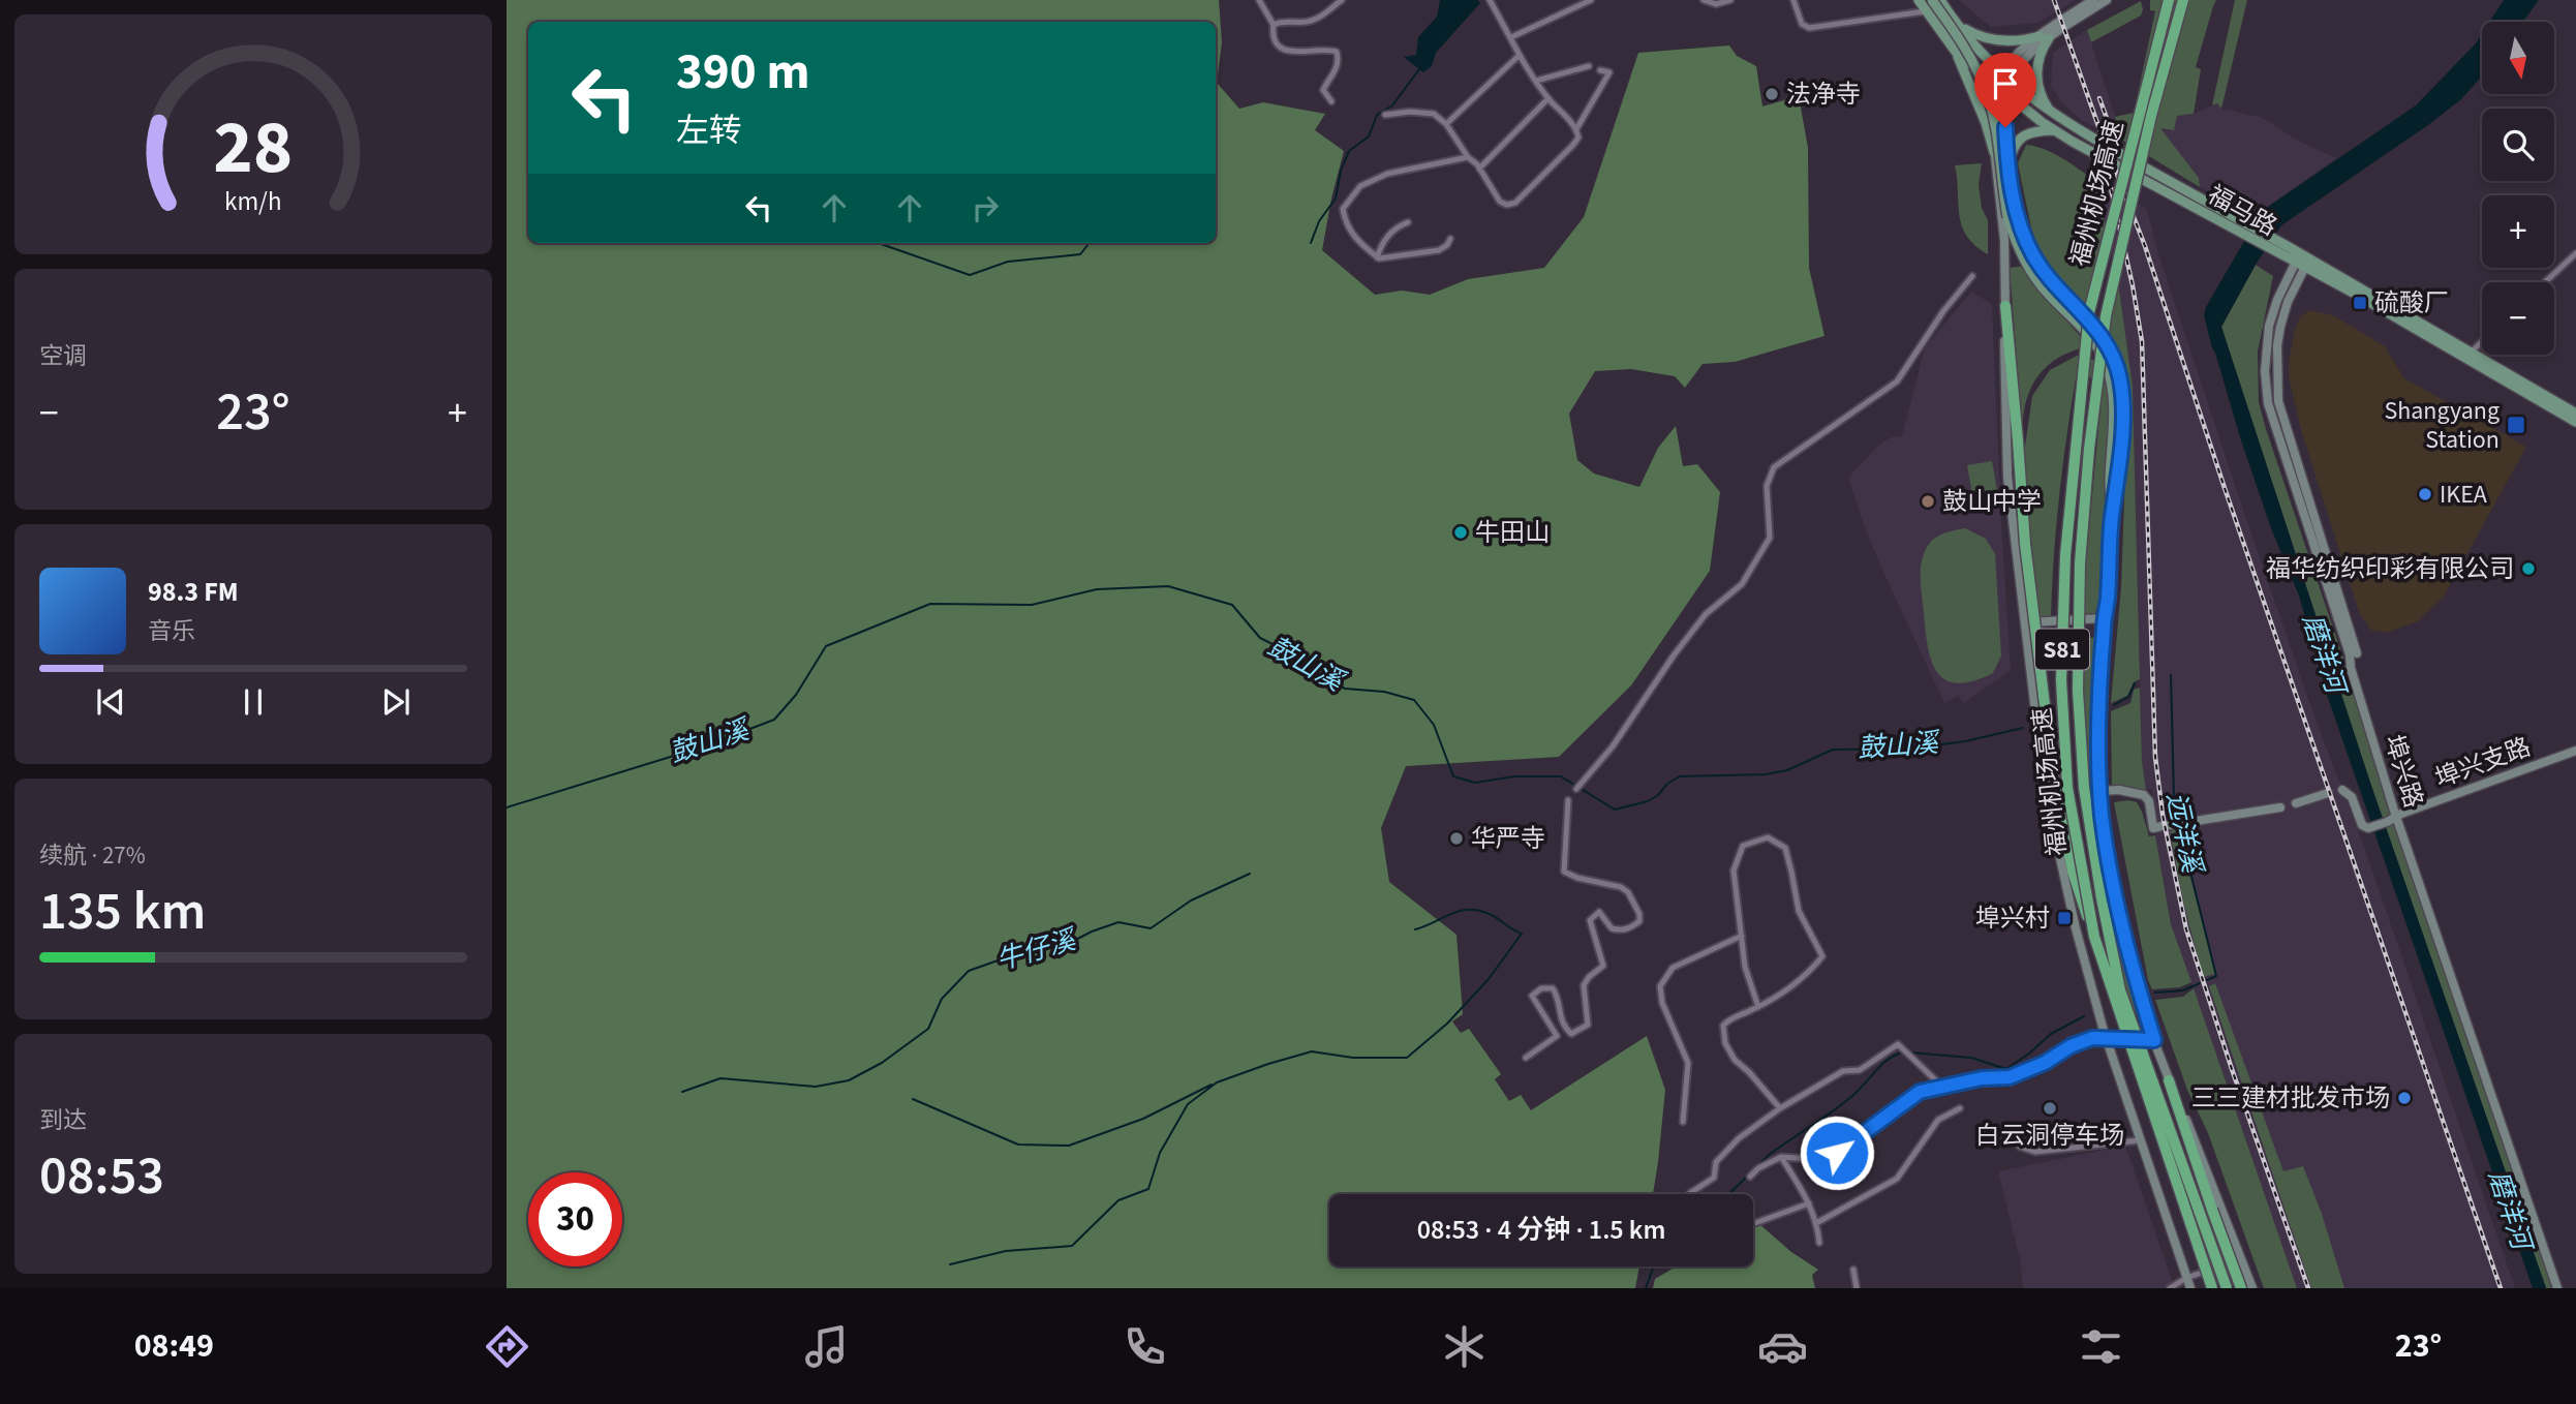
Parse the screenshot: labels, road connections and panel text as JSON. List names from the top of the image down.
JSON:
{
  "streets": {
    "highway": ["福州机场高速", "S81"],
    "main road": ["福马路", "埠兴支路", "埠兴路"]
  },
  "crossings": [
    ["福马路", "埠兴路"],
    ["埠兴支路", "埠兴路"]
  ],
  "water": [
    "磨洋河",
    "鼓山溪",
    "远洋溪",
    "牛仔溪"
  ],
  "places": {
    "other": [
      "法净寺",
      "IKEA",
      "鼓山中学",
      "牛田山",
      "福华纺织印彩有限公司",
      "华严寺",
      "三三建材批发市场",
      "白云洞停车场"
    ],
    "transit": ["硫酸厂", "Shangyang Station", "埠兴村"]
  },
  "north": "bottom",
  "page": {
    "map_buttons": ["+", "−"],
    "turn": ["390 m", "左转"],
    "tile": [
      "空调",
      ["续航 · 27%", "135 km"],
      ["到达", "08:53"]
    ],
    "heat": ["−", "23°", "+"],
    "song": ["98.3 FM", "音乐"],
    "limit": "30",
    "trip": "08:53 · 4 分钟 · 1.5 km",
    "tabs": ["08:49", "23°"],
    "gauge": ["28", "km/h"]
  }
}
